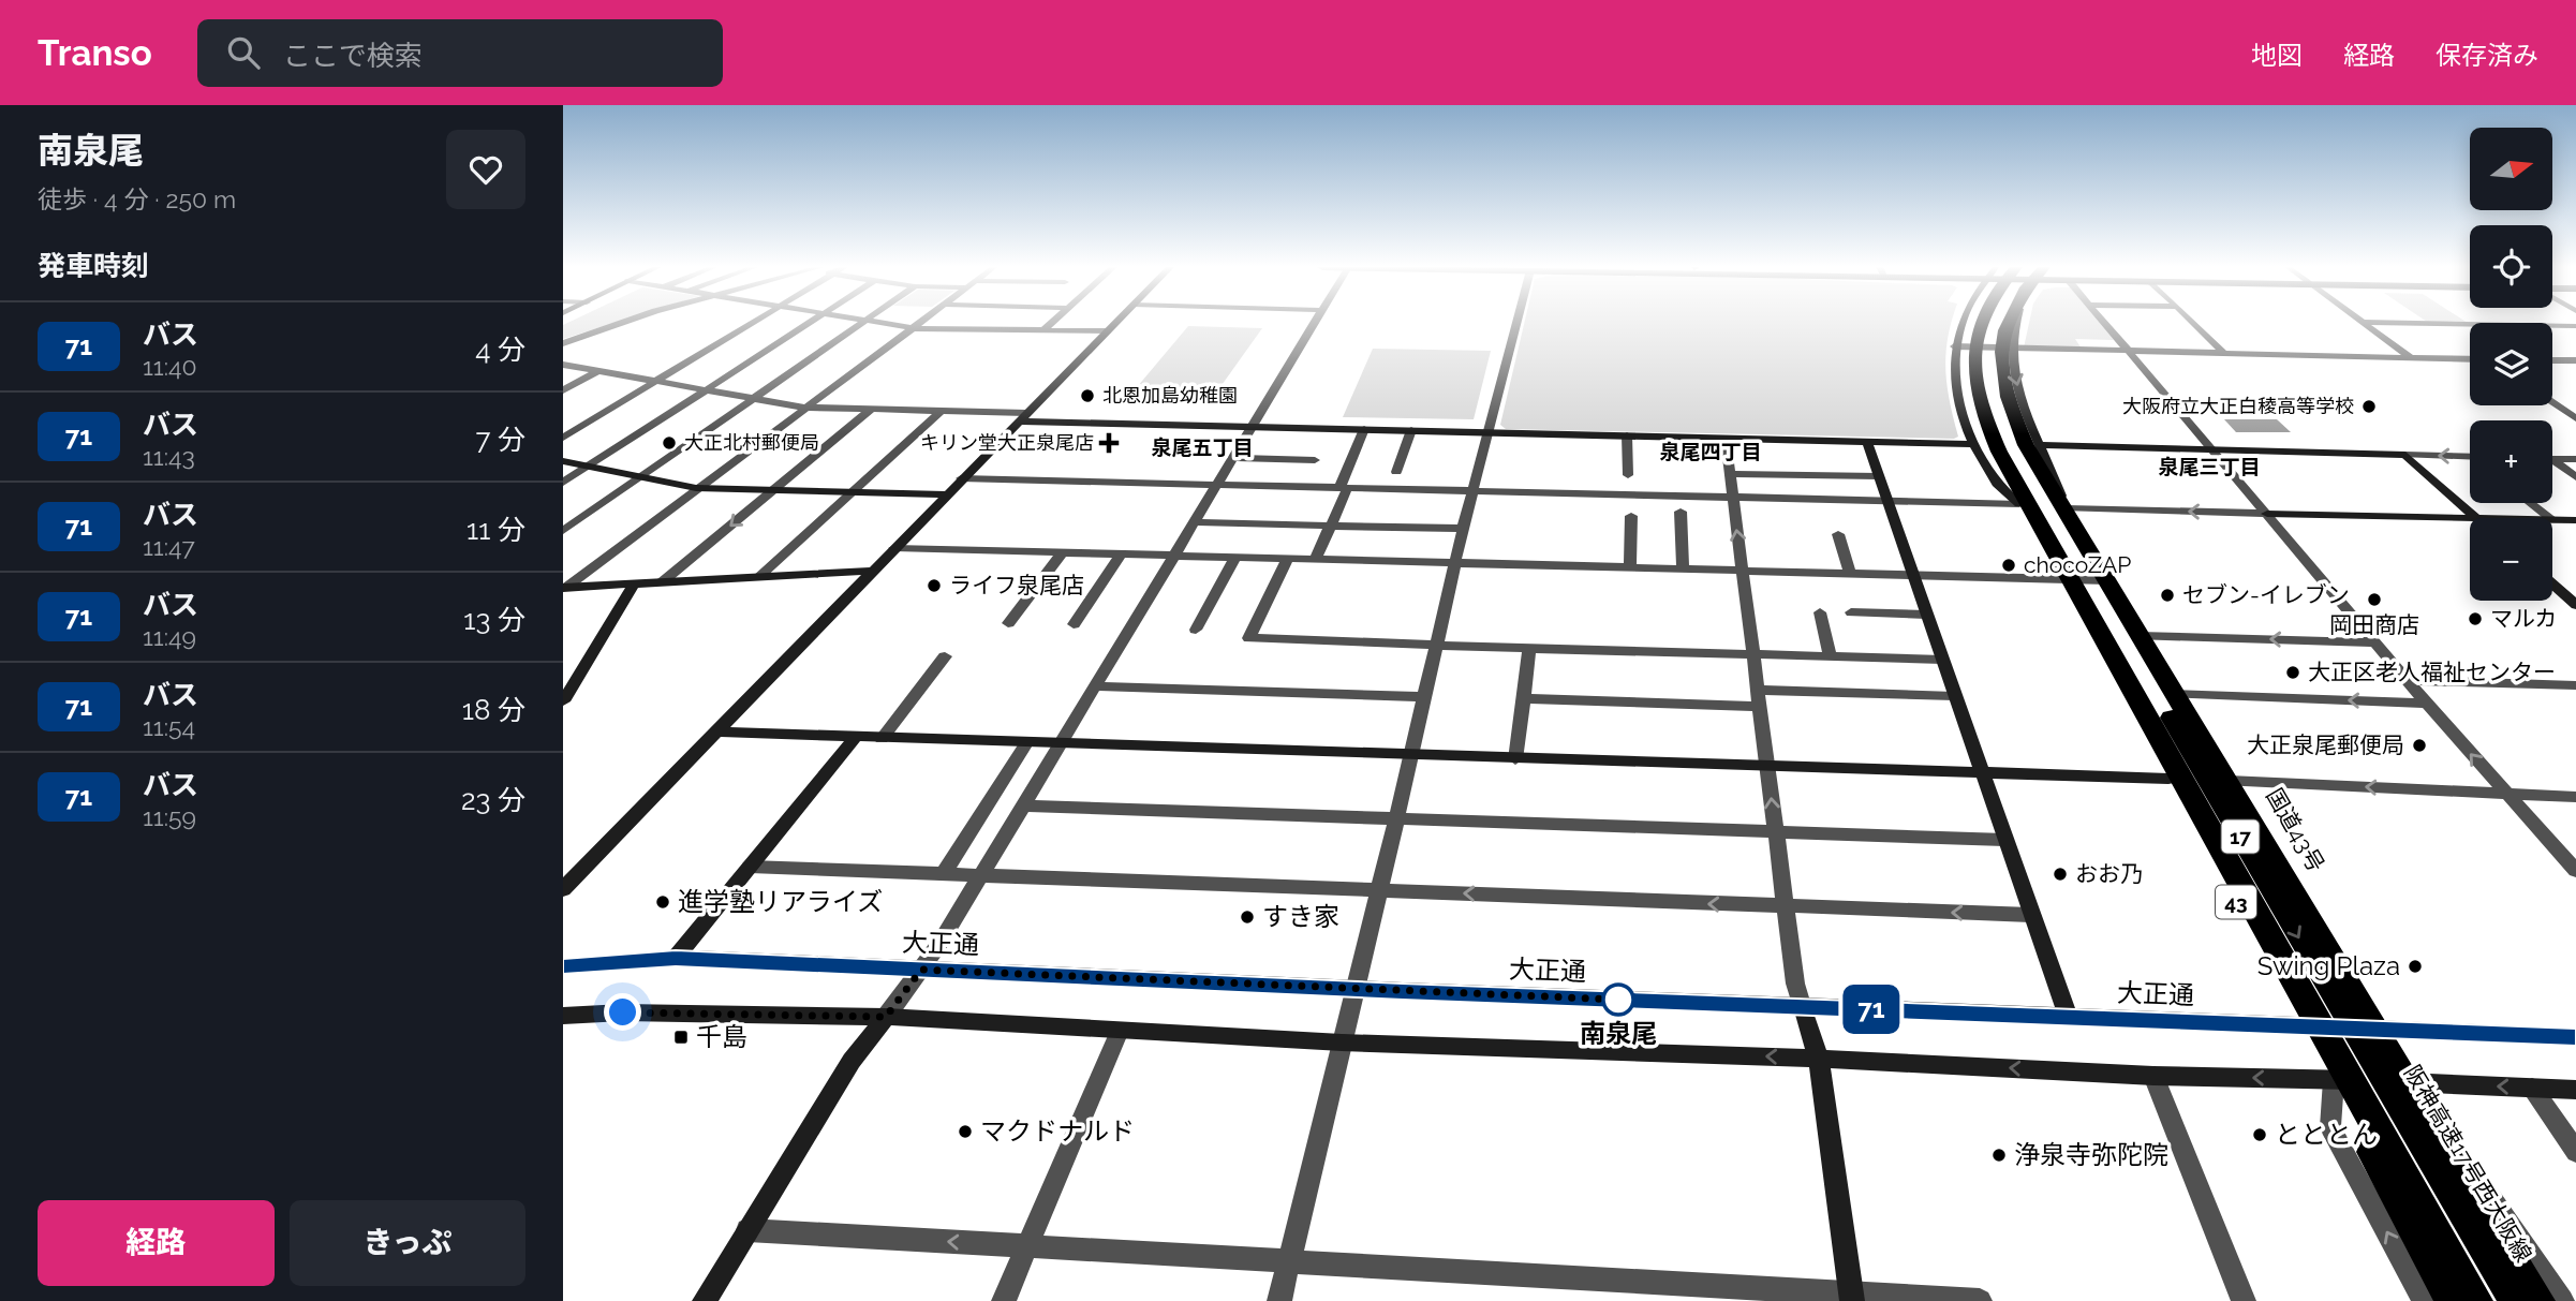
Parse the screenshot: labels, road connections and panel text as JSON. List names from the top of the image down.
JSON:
{
  "streets": {
    "highway": [
      "国道43号",
      "17",
      "43",
      "阪神高速17号西大阪線"
    ],
    "street": ["大正通"]
  },
  "crossings": [
    ["国道43号", "大正通"],
    ["43", "大正通"]
  ],
  "districts": ["泉尾五丁目", "泉尾四丁目", "泉尾三丁目"],
  "places": {
    "other": [
      "北恩加島幼稚園",
      "大阪府立大正白稜高等学校",
      "大正北村郵便局",
      "chocoZAP",
      "ライフ泉尾店",
      "セブン-イレブン",
      "岡田商店",
      "マルカ",
      "大正区老人福祉センター",
      "大正泉尾郵便局",
      "おお乃",
      "進学塾リアライズ",
      "すき家",
      "Swing Plaza",
      "南泉尾",
      "マクドナルド",
      "とととん",
      "浄泉寺弥陀院"
    ],
    "health": ["キリン堂大正泉尾店"],
    "transit": ["千島"]
  },
  "lines": ["bus line 71"],
  "north": "right",
  "page": {
    "header": "Transo",
    "search": "ここで検索",
    "nav": ["地図", "経路", "保存済み"],
    "heading": [
      ["南泉尾", "徒歩 · 4 分 · 250 m"],
      "発車時刻"
    ],
    "on_map": "71",
    "map_buttons": ["+", "−"],
    "list": [
      {
        "mark": "71",
        "name": "バス",
        "note": "11:40",
        "value": "4 分"
      },
      {
        "mark": "71",
        "name": "バス",
        "note": "11:43",
        "value": "7 分"
      },
      {
        "mark": "71",
        "name": "バス",
        "note": "11:47",
        "value": "11 分"
      },
      {
        "mark": "71",
        "name": "バス",
        "note": "11:49",
        "value": "13 分"
      },
      {
        "mark": "71",
        "name": "バス",
        "note": "11:54",
        "value": "18 分"
      },
      {
        "mark": "71",
        "name": "バス",
        "note": "11:59",
        "value": "23 分"
      }
    ],
    "buttons": ["経路", "きっぷ"]
  }
}
